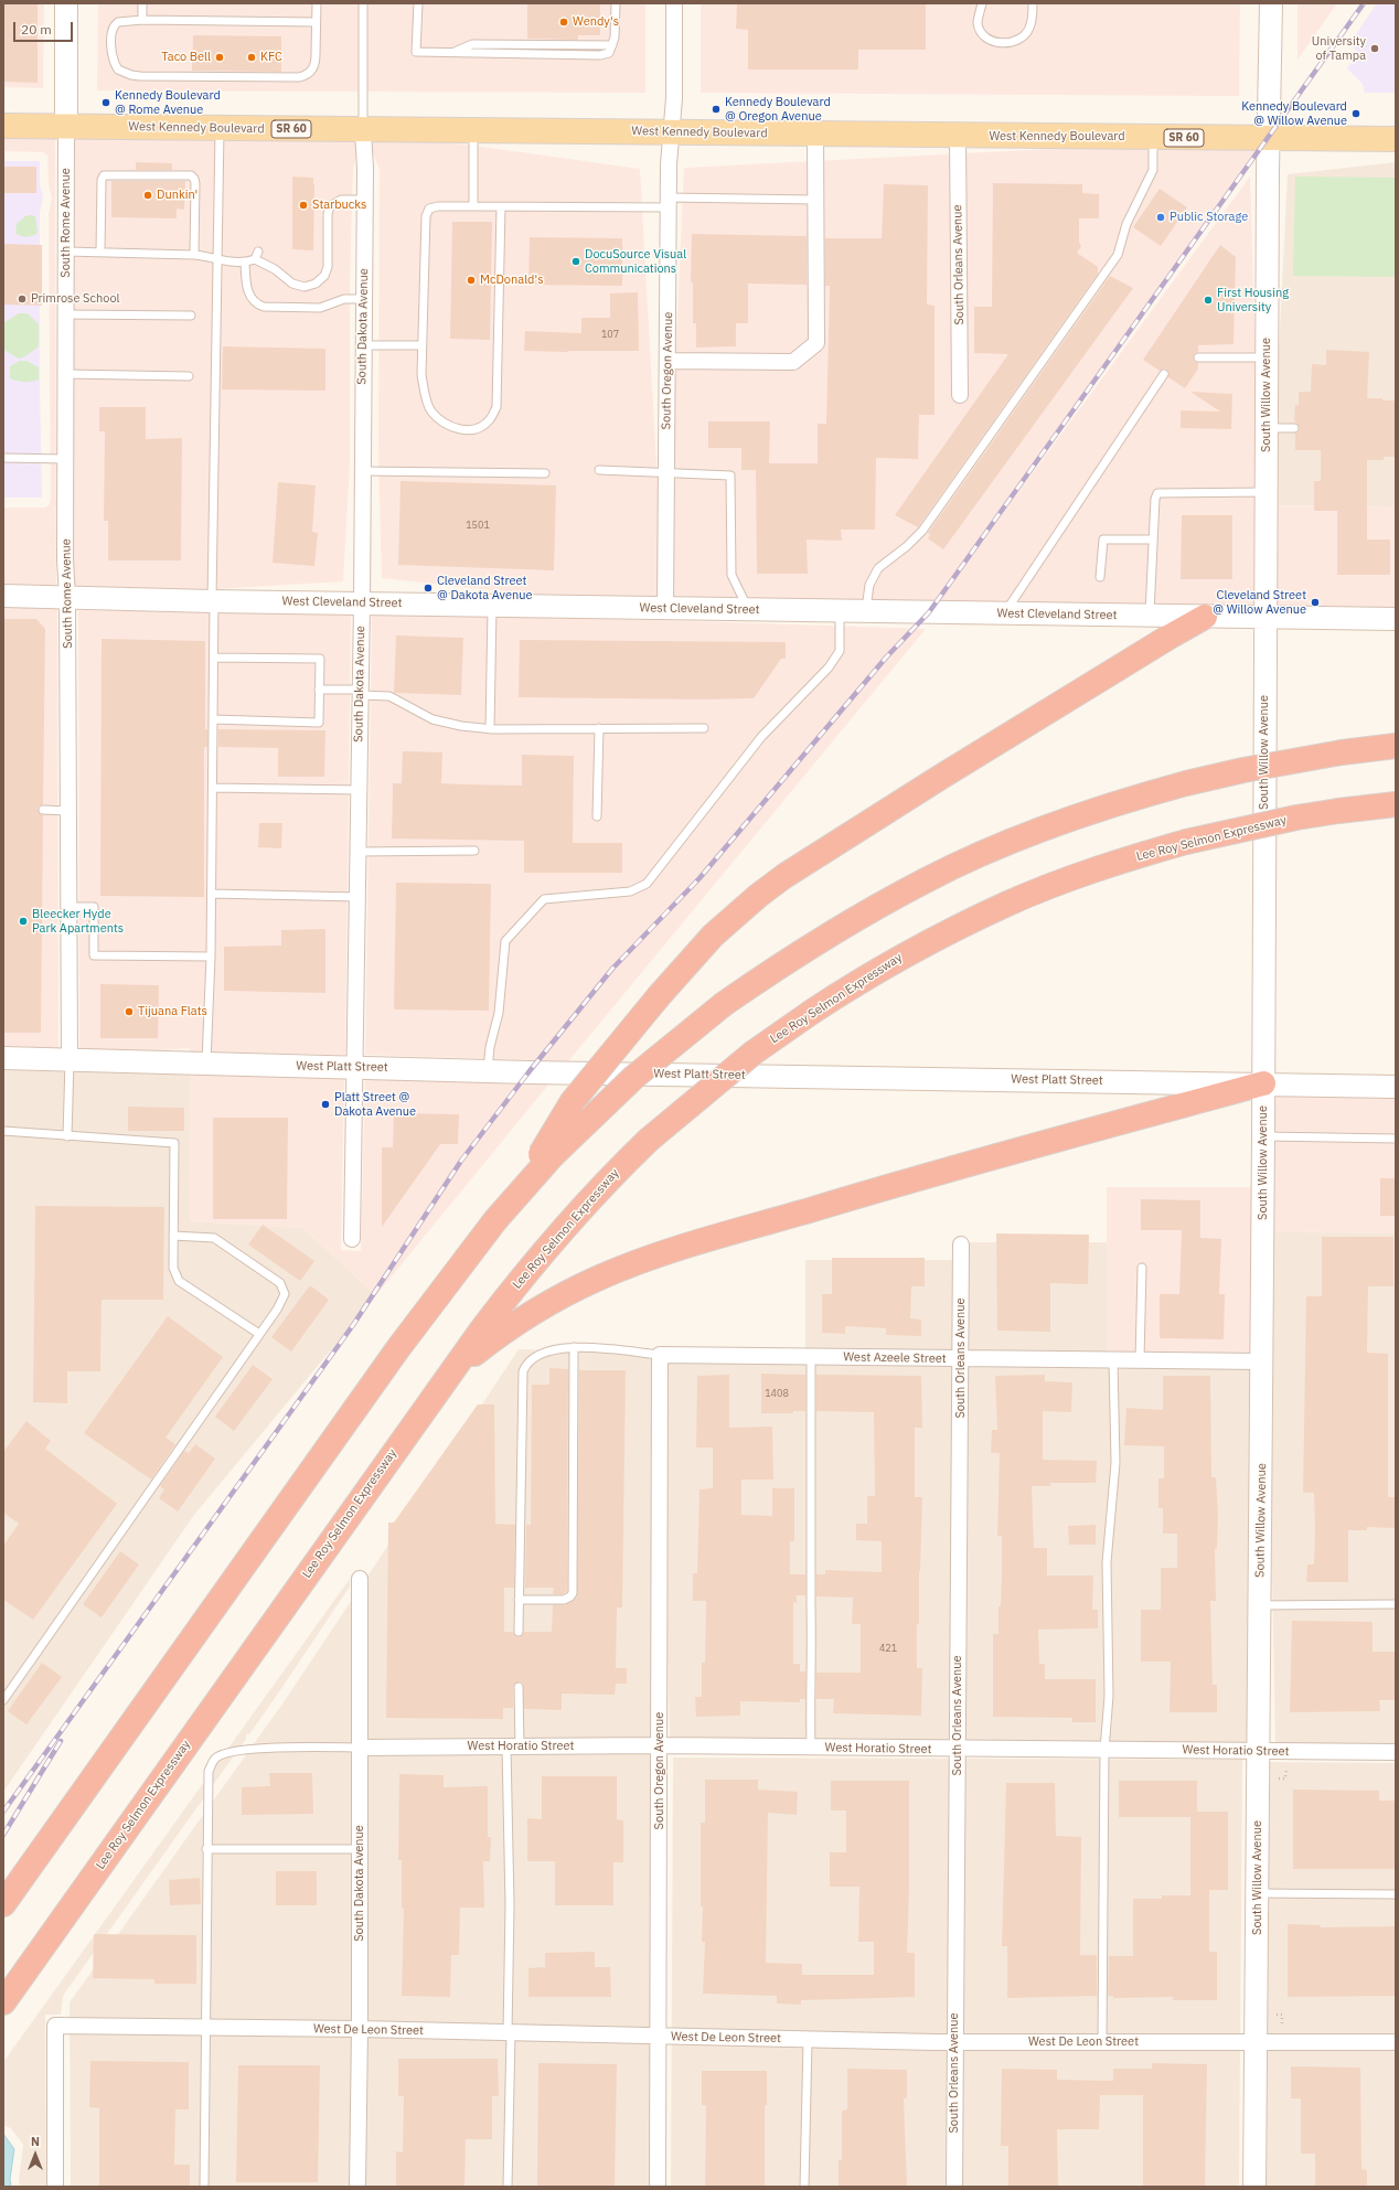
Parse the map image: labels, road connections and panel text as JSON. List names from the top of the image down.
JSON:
{
  "streets": {
    "highway": ["Lee Roy Selmon Expressway"],
    "main road": [
      "West Kennedy Boulevard",
      "SR 60",
      "South Willow Avenue",
      "West Cleveland Street",
      "West Platt Street"
    ],
    "street": [
      "South Rome Avenue",
      "South Orleans Avenue",
      "South Dakota Avenue",
      "South Oregon Avenue",
      "West Azeele Street",
      "West Horatio Street",
      "West De Leon Street"
    ]
  },
  "crossings": [
    ["West Kennedy Boulevard", "South Rome Avenue"],
    ["West Kennedy Boulevard", "South Orleans Avenue"],
    ["West Kennedy Boulevard", "South Dakota Avenue"],
    ["West Kennedy Boulevard", "South Oregon Avenue"],
    ["West Kennedy Boulevard", "South Willow Avenue"],
    ["South Rome Avenue", "West Cleveland Street"],
    ["South Rome Avenue", "West Platt Street"],
    ["South Orleans Avenue", "West Azeele Street"],
    ["South Orleans Avenue", "West Horatio Street"],
    ["South Orleans Avenue", "West De Leon Street"],
    ["South Dakota Avenue", "West Cleveland Street"],
    ["South Dakota Avenue", "West Platt Street"],
    ["South Dakota Avenue", "West Horatio Street"],
    ["South Dakota Avenue", "West De Leon Street"],
    ["South Oregon Avenue", "West Cleveland Street"],
    ["South Oregon Avenue", "West Azeele Street"],
    ["South Oregon Avenue", "West Horatio Street"],
    ["South Oregon Avenue", "West De Leon Street"],
    ["South Willow Avenue", "West Cleveland Street"],
    ["South Willow Avenue", "West Platt Street"],
    ["South Willow Avenue", "West Azeele Street"],
    ["South Willow Avenue", "West Horatio Street"],
    ["South Willow Avenue", "West De Leon Street"]
  ],
  "places": [
    "Wendy's",
    "University of Tampa",
    "Taco Bell",
    "KFC",
    "Kennedy Boulevard @ Rome Avenue",
    "Kennedy Boulevard @ Oregon Avenue",
    "Kennedy Boulevard @ Willow Avenue",
    "Dunkin'",
    "Starbucks",
    "Public Storage",
    "DocuSource Visual Communications",
    "McDonald's",
    "Primrose School",
    "First Housing University",
    "Cleveland Street @ Dakota Avenue",
    "Cleveland Street @ Willow Avenue",
    "Bleecker Hyde Park Apartments",
    "Tijuana Flats",
    "Platt Street @ Dakota Avenue"
  ],
  "house_numbers": [
    "107",
    "1501",
    "1408",
    "421"
  ],
  "scale_bar": "20 m",
  "north": "top"
}
